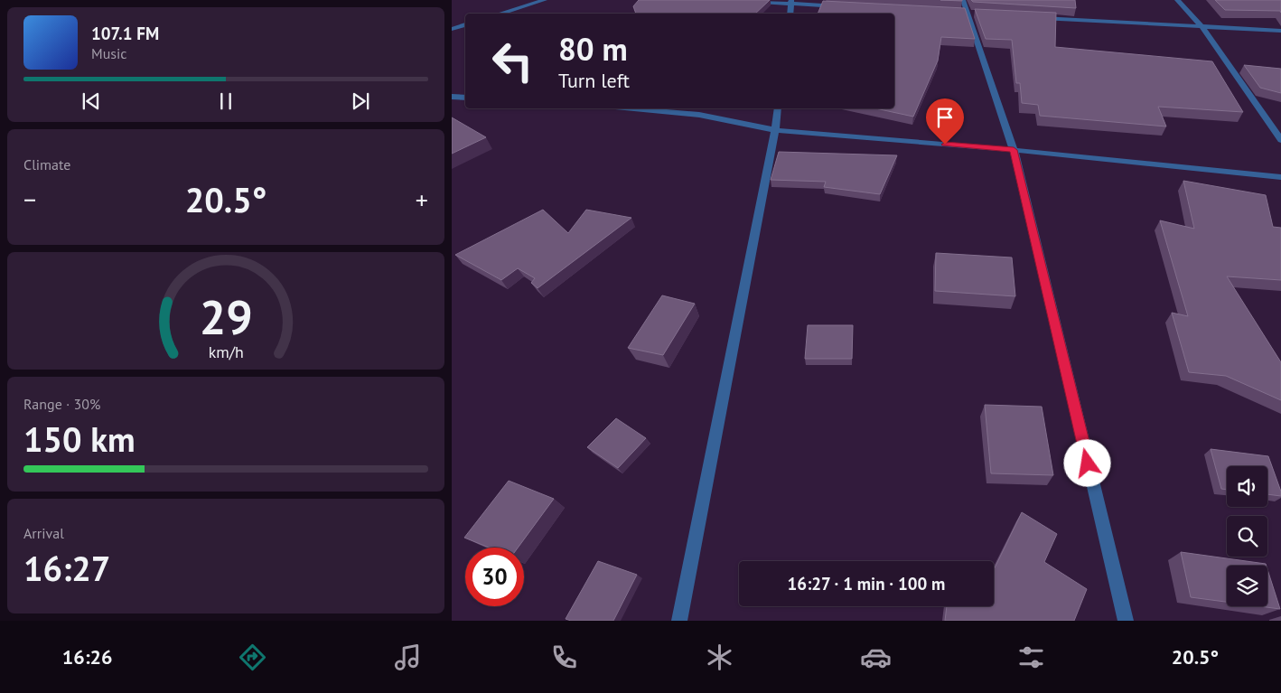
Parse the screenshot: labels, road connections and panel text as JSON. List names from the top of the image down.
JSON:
{
  "page": {
    "turn": ["80 m", "Turn left"],
    "song": ["107.1 FM", "Music"],
    "tile": [
      "Climate",
      ["Range · 30%", "150 km"],
      ["Arrival", "16:27"]
    ],
    "heat": ["−", "20.5°", "+"],
    "limit": "30",
    "trip": "16:27 · 1 min · 100 m",
    "tabs": ["16:26", "20.5°"],
    "gauge": ["29", "km/h"]
  }
}
